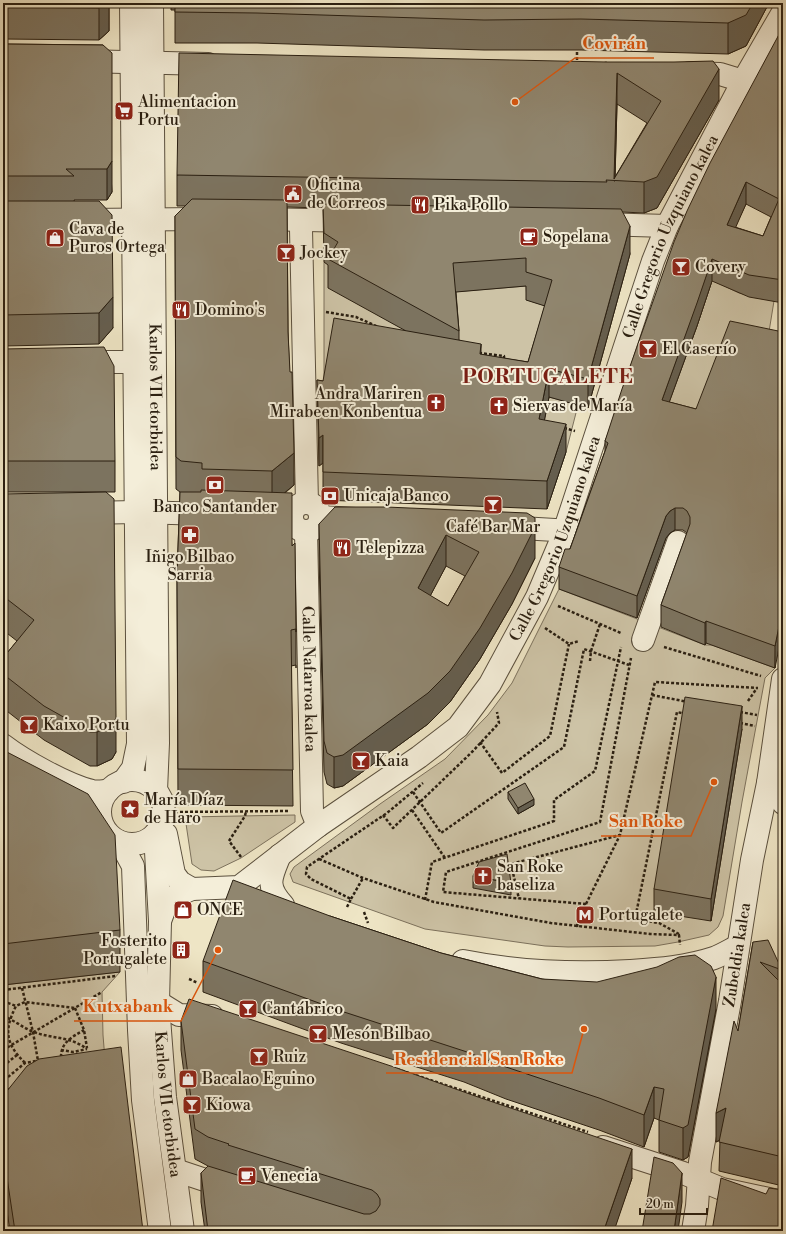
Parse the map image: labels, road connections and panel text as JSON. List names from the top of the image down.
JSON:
{
  "streets": {
    "street": [
      "Calle Gregorio Uzquiano kalea",
      "Karlos VII etorbidea",
      "Calle Nafarroa kalea",
      "Zubeldia kalea"
    ]
  },
  "crossings": [
    ["Calle Gregorio Uzquiano kalea", "Calle Nafarroa kalea"]
  ],
  "districts": ["PORTUGALETE"],
  "places": {
    "other": [
      "Covirán",
      "San Roke",
      "Kutxabank",
      "Residencial San Roke"
    ],
    "supermarket": ["Alimentacion Portu"],
    "public building": ["Oficina de Correos"],
    "restaurant": ["Pika Pollo", "Domino's", "Telepizza"],
    "cafe": ["Sopelana", "Venecia"],
    "shop": ["Cava de Puros Ortega", "ONCE", "Bacalao Eguino"],
    "bar": [
      "Jockey",
      "Covery",
      "El Caserío",
      "Café Bar Mar",
      "Kaixo Portu",
      "Kaia",
      "Cantábrico",
      "Mesón Bilbao",
      "Ruiz",
      "Kiowa"
    ],
    "church": ["Andra Mariren Mirabeen Konbentua", "Siervas de María", "San Roke baseliza"],
    "bank": ["Banco Santander", "Unicaja Banco"],
    "pharmacy": ["Iñigo Bilbao Sarria"],
    "place": ["María Díaz de Haro"],
    "metro station": ["Portugalete"],
    "building": ["Fosterito Portugalete"]
  },
  "scale_bar": "20 m"
}
